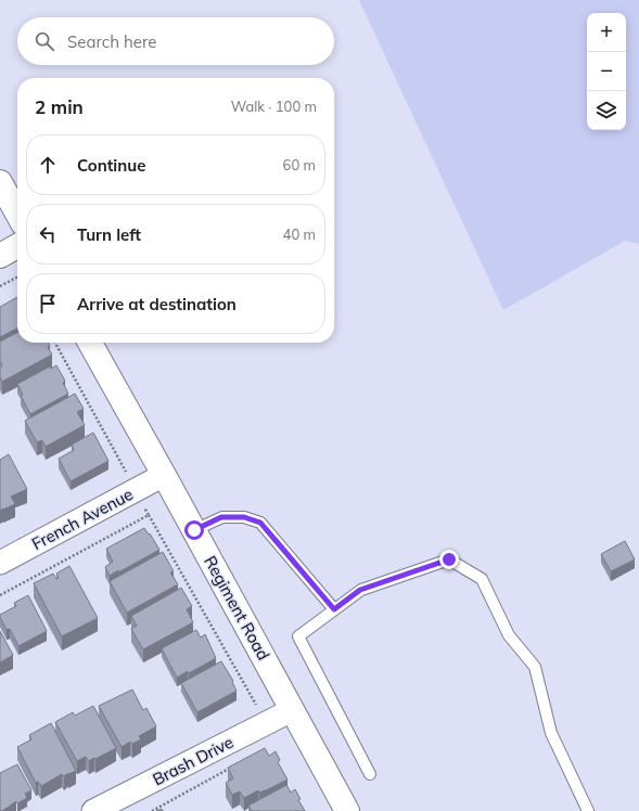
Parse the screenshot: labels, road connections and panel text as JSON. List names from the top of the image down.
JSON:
{
  "streets": {
    "street": ["French Avenue", "Regiment Road", "Brash Drive"]
  },
  "crossings": [
    ["French Avenue", "Regiment Road"],
    ["Regiment Road", "Brash Drive"]
  ],
  "page": {
    "map_buttons": ["+", "−"],
    "search": "Search here",
    "heading": ["2 min", "Walk · 100 m"],
    "list": [
      ["Continue", "60 m"],
      ["Turn left", "40 m"],
      "Arrive at destination"
    ]
  }
}
